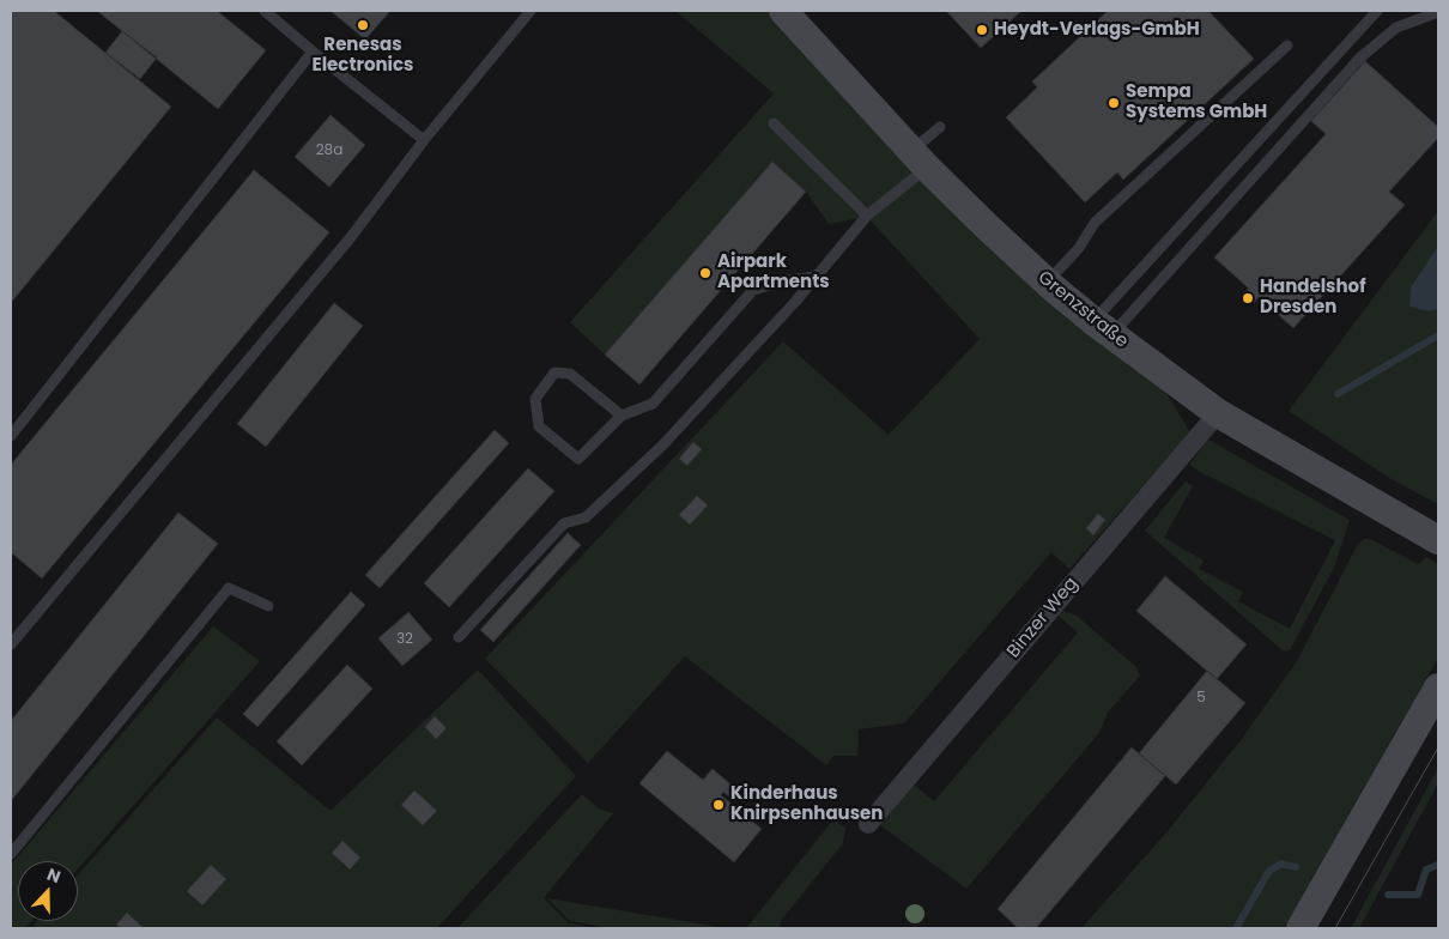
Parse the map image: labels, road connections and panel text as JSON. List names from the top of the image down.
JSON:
{
  "streets": {
    "main road": ["Grenzstraße"],
    "street": ["Binzer Weg"]
  },
  "crossings": [
    ["Grenzstraße", "Binzer Weg"]
  ],
  "places": [
    "Renesas Electronics",
    "Heydt-Verlags-GmbH",
    "Sempa Systems GmbH",
    "Airpark Apartments",
    "Handelshof Dresden",
    "Kinderhaus Knirpsenhausen"
  ],
  "house_numbers": ["28a", "32", "5"],
  "north": "top"
}
